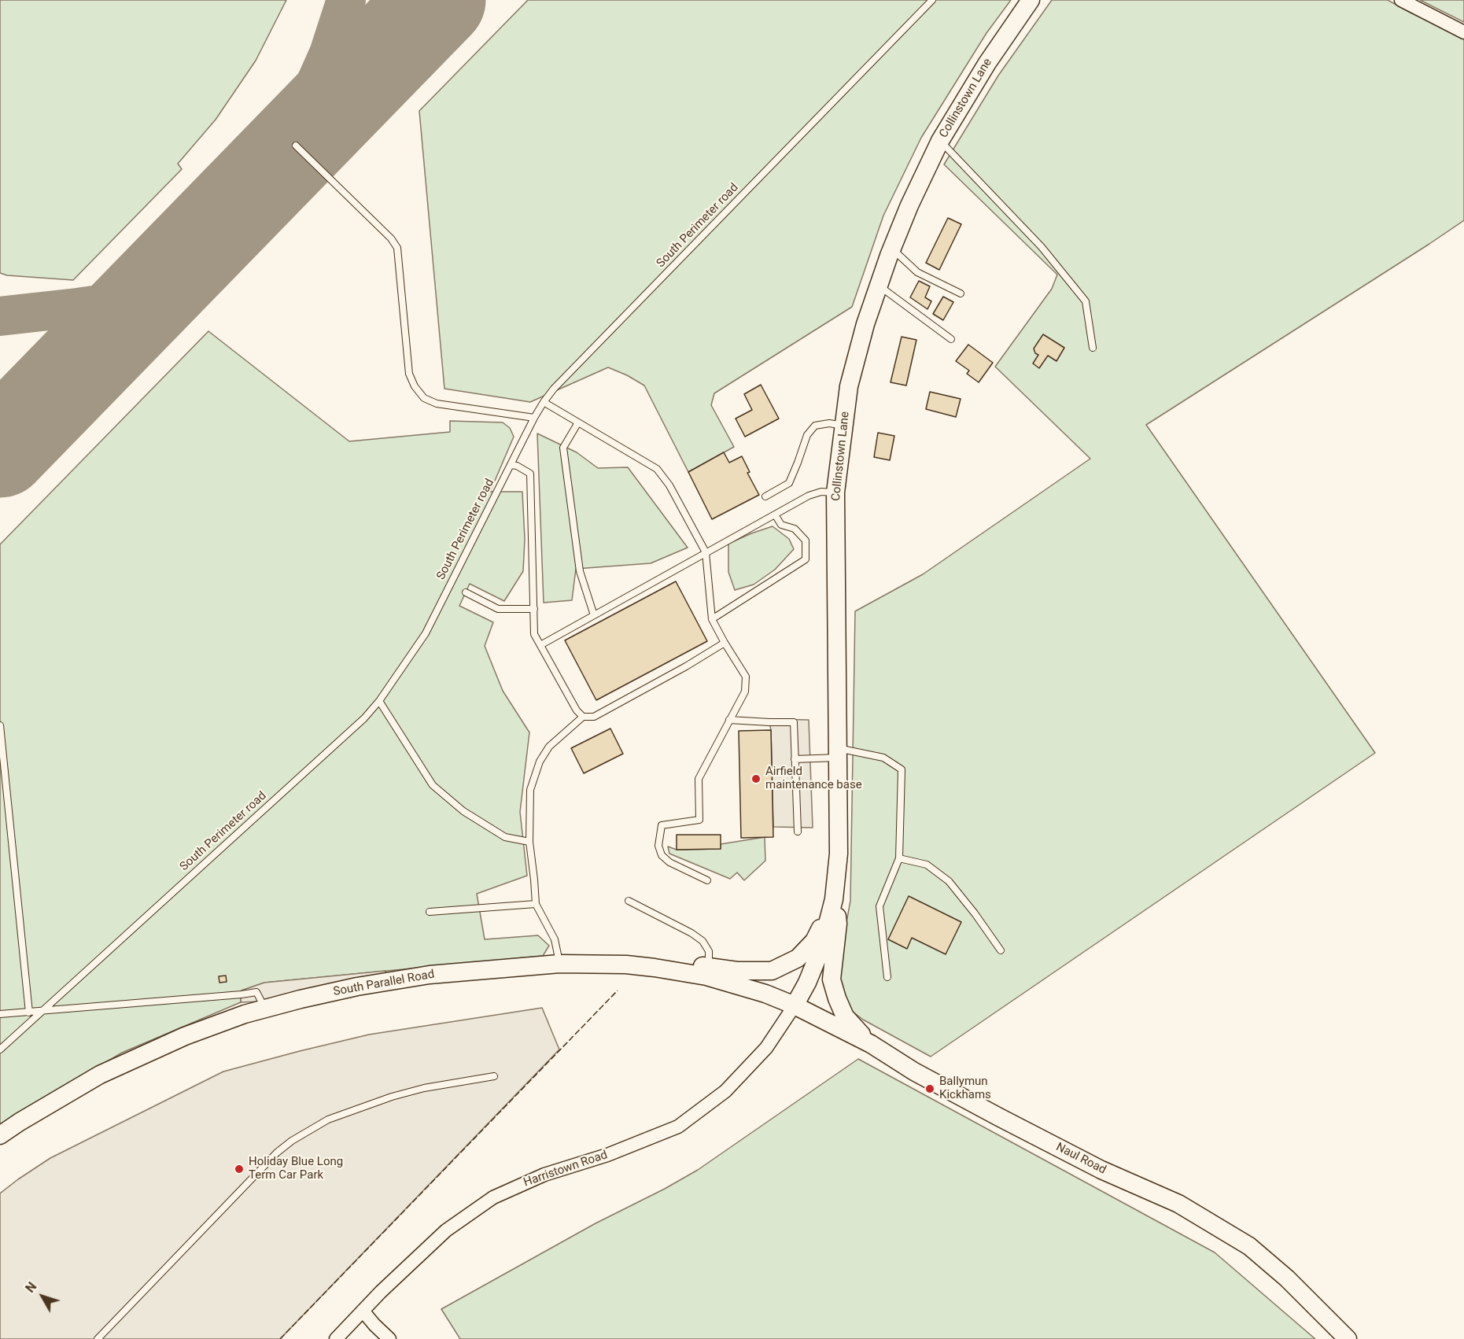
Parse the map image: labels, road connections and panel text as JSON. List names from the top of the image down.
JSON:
{
  "streets": {
    "main road": ["Collinstown Lane", "South Parallel Road", "Naul Road"],
    "street": ["Harristown Road"],
    "lane": ["South Perimeter road"]
  },
  "crossings": [
    ["Collinstown Lane", "South Parallel Road"],
    ["Collinstown Lane", "Naul Road"],
    ["Collinstown Lane", "Harristown Road"],
    ["South Parallel Road", "Naul Road"],
    ["South Parallel Road", "Harristown Road"],
    ["Naul Road", "Harristown Road"]
  ],
  "places": ["Airfield maintenance base", "Ballymun Kickhams", "Holiday Blue Long Term Car Park"],
  "north": "top left"
}
